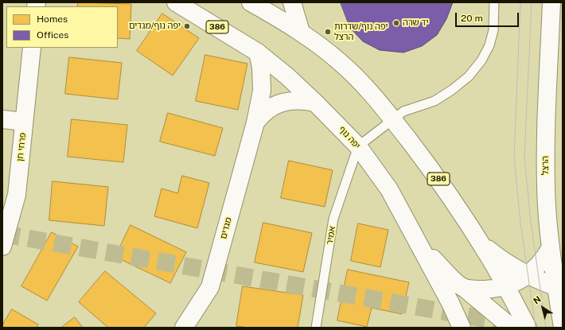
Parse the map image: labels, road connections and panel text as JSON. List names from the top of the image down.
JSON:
{
  "streets": {
    "main road": [
      "386",
      "יפה נוף",
      "פרחי חן",
      "הרצל",
      "מגדים"
    ],
    "lane": ["אמיר"]
  },
  "crossings": [
    ["יפה נוף", "מגדים"],
    ["יפה נוף", "אמיר"]
  ],
  "places": ["יד שרה", "יפה נוף/מגדים", "יפה נוף/שדרות הרצל"],
  "legend": ["Homes", "Offices"],
  "scale_bar": "20 m",
  "north": "top left"
}
